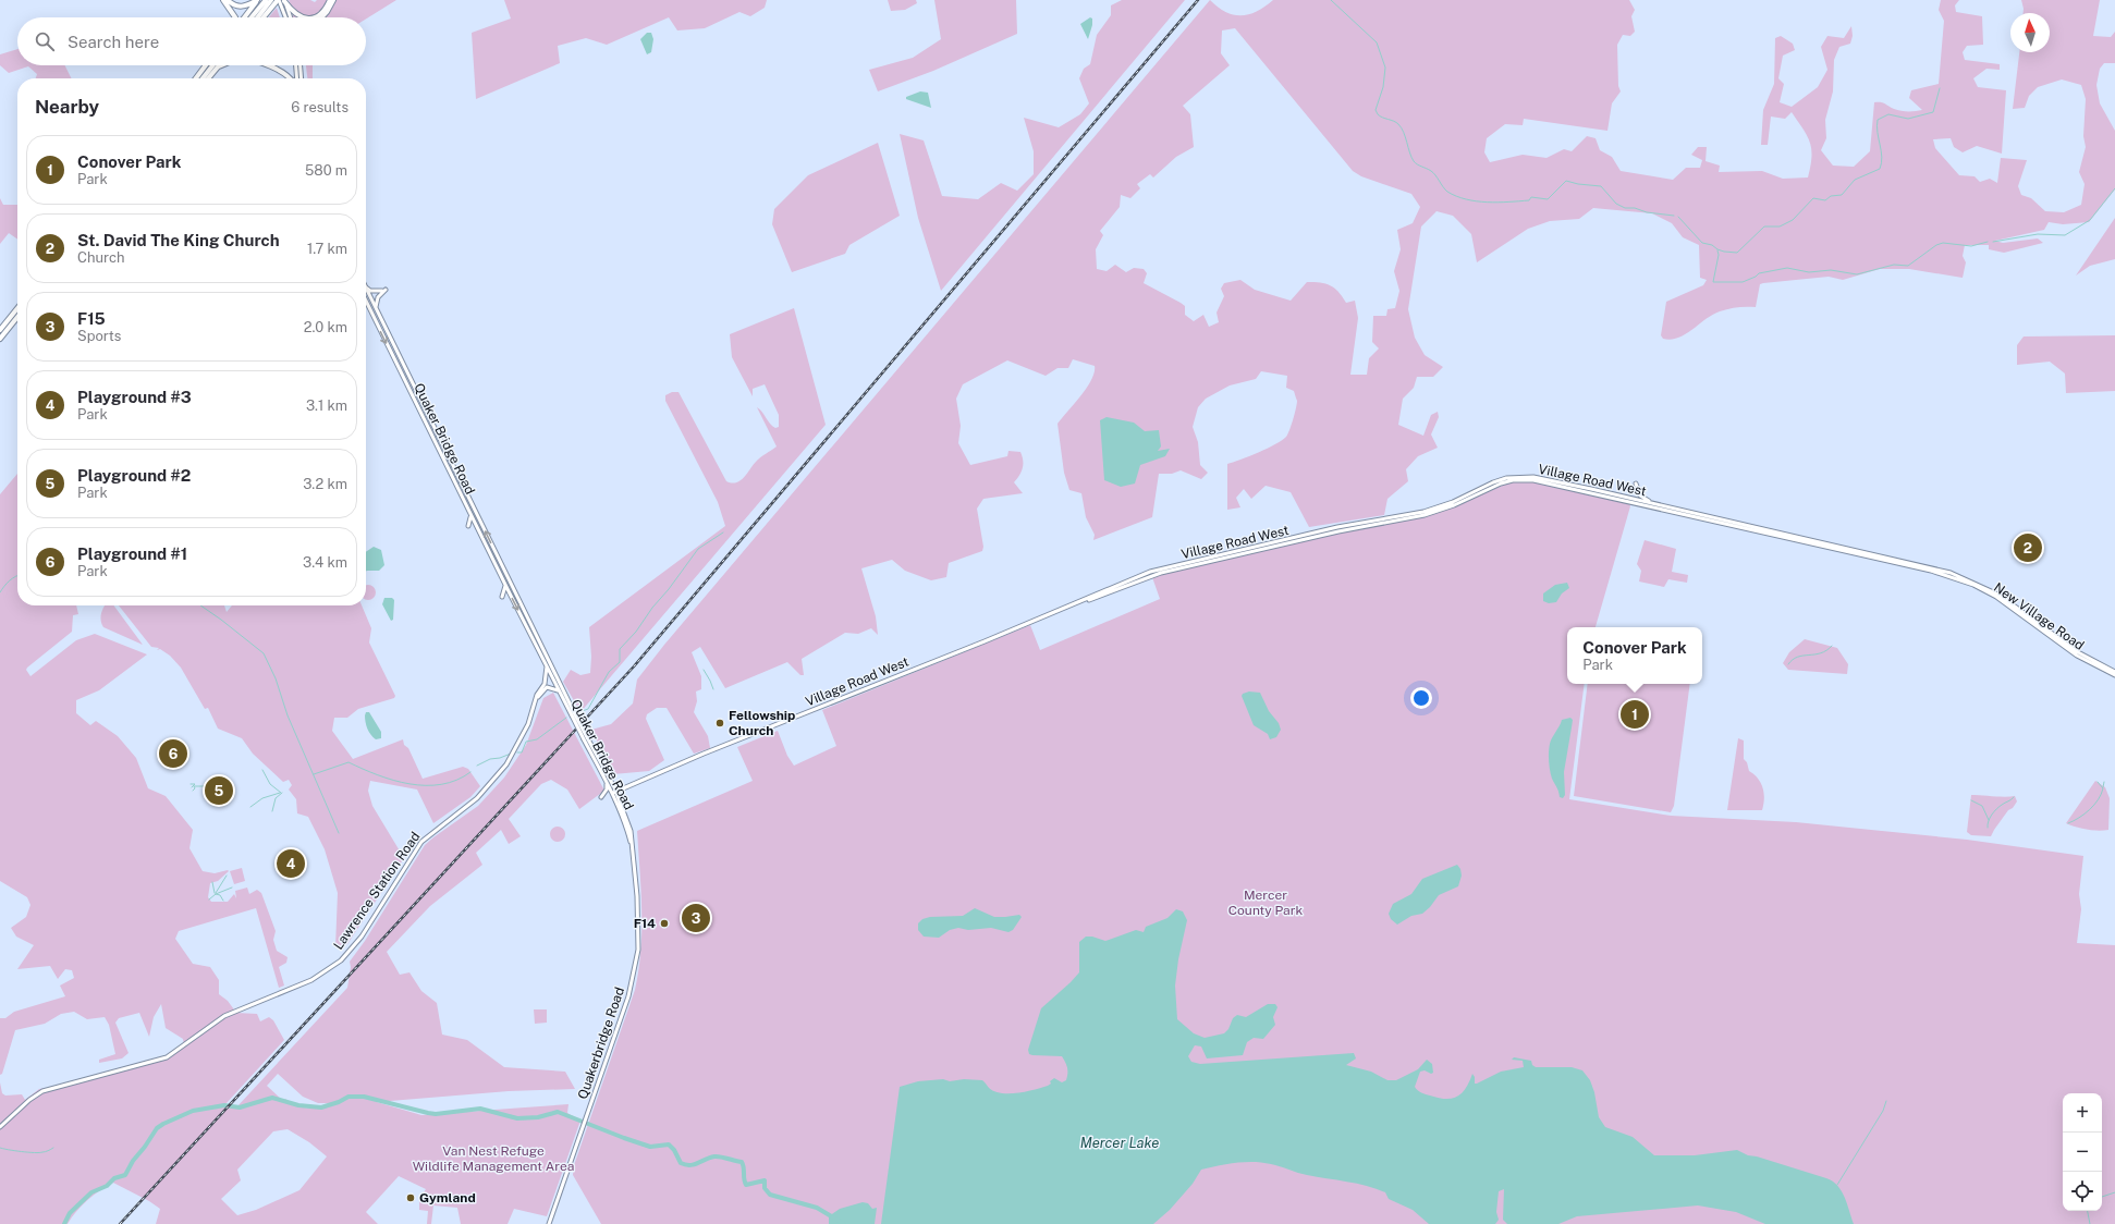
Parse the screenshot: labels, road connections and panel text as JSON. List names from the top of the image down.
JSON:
{
  "streets": {
    "main road": [
      "Quaker Bridge Road",
      "Village Road West",
      "New Village Road",
      "Lawrence Station Road",
      "Quakerbridge Road"
    ]
  },
  "crossings": [
    ["Quaker Bridge Road", "Village Road West"],
    ["Quaker Bridge Road", "Quakerbridge Road"],
    ["Village Road West", "New Village Road"]
  ],
  "water": ["Mercer Lake"],
  "parks": ["Mercer County Park", "Van Nest Refuge Wildlife Management Area"],
  "places": ["Fellowship Church", "F14", "Gymland"],
  "north": "top",
  "page": {
    "search": "Search here",
    "heading": ["Nearby", "6 results"],
    "list": [
      {
        "mark": "1",
        "name": "Conover Park",
        "note": "Park",
        "value": "580 m"
      },
      {
        "mark": "2",
        "name": "St. David The King Church",
        "note": "Church",
        "value": "1.7 km"
      },
      {
        "mark": "3",
        "name": "F15",
        "note": "Sports",
        "value": "2.0 km"
      },
      {
        "mark": "4",
        "name": "Playground #3",
        "note": "Park",
        "value": "3.1 km"
      },
      {
        "mark": "5",
        "name": "Playground #2",
        "note": "Park",
        "value": "3.2 km"
      },
      {
        "mark": "6",
        "name": "Playground #1",
        "note": "Park",
        "value": "3.4 km"
      }
    ],
    "pins": [
      "2",
      "1",
      "6",
      "5",
      "4",
      "3"
    ],
    "popup": ["Conover Park", "Park"],
    "map_buttons": ["+", "−"]
  }
}
